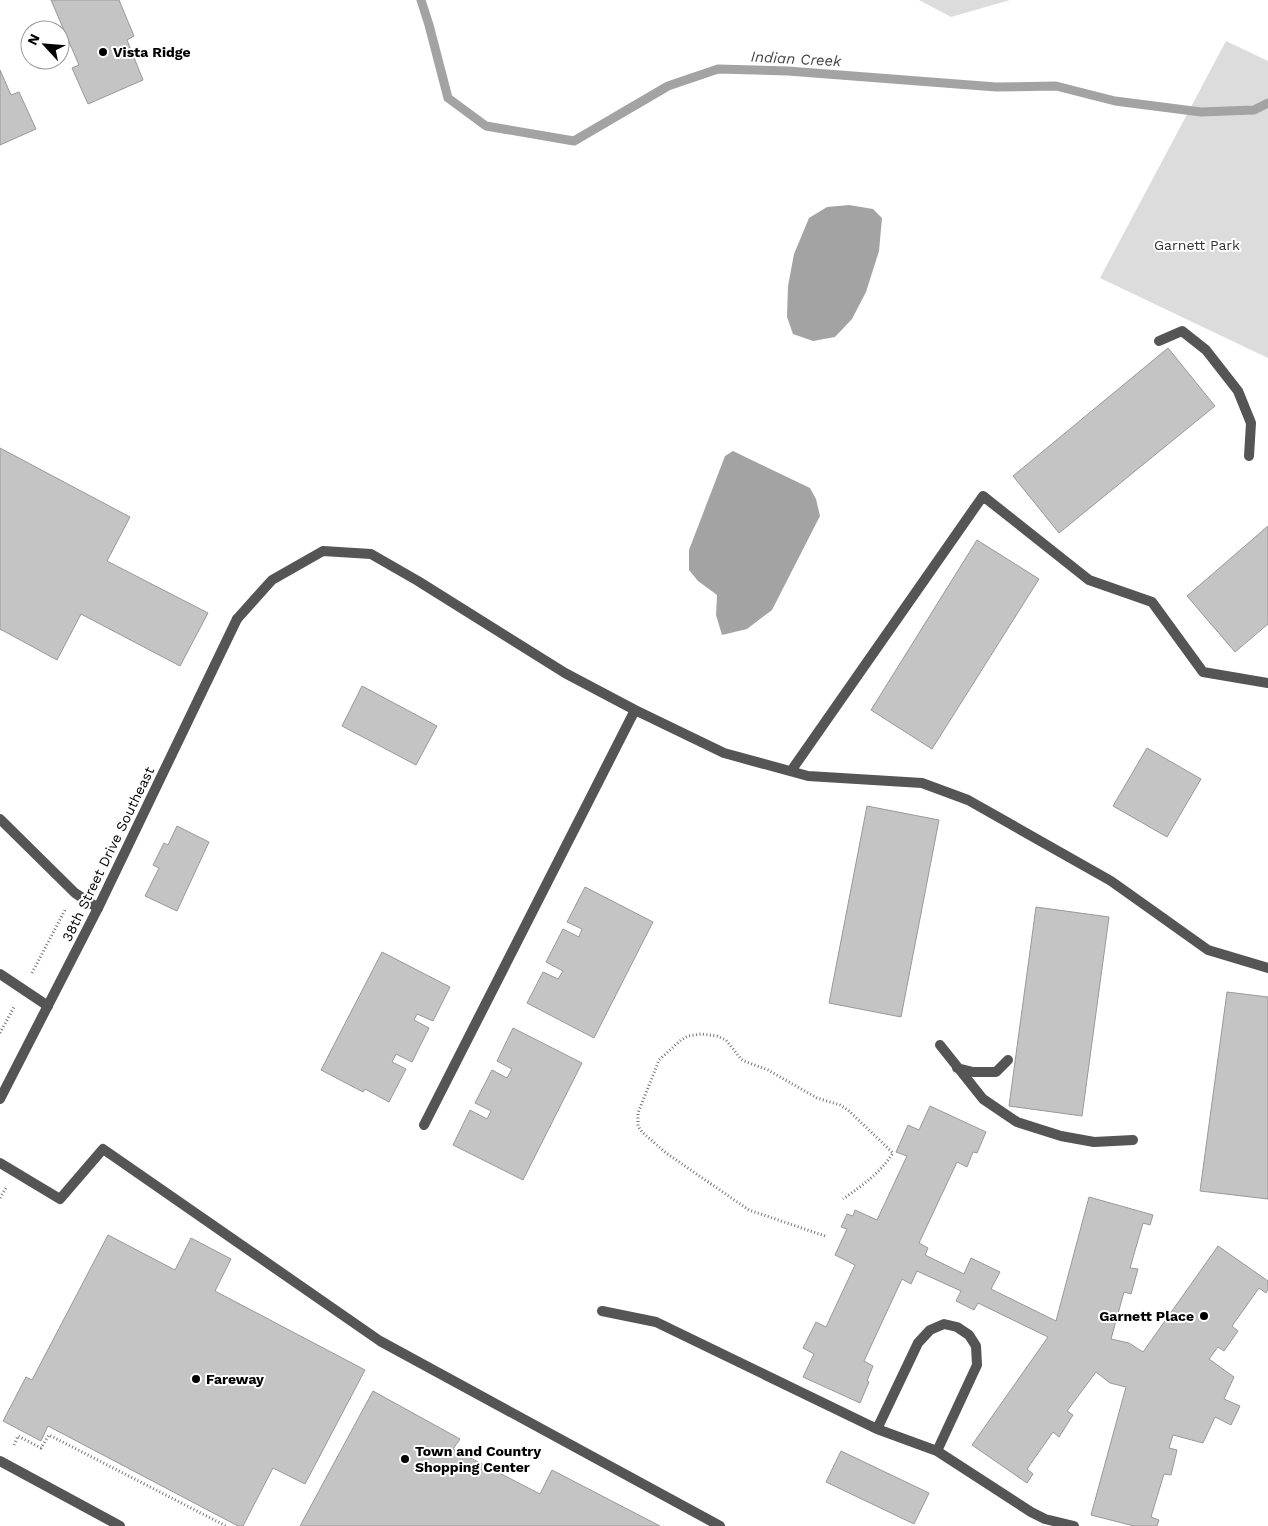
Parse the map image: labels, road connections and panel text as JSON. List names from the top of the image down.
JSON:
{
  "streets": {
    "street": ["38th Street Drive Southeast"]
  },
  "water": ["Indian Creek"],
  "parks": ["Garnett Park"],
  "places": [
    "Vista Ridge",
    "Garnett Place",
    "Fareway",
    "Town and Country Shopping Center"
  ],
  "north": "top left"
}
